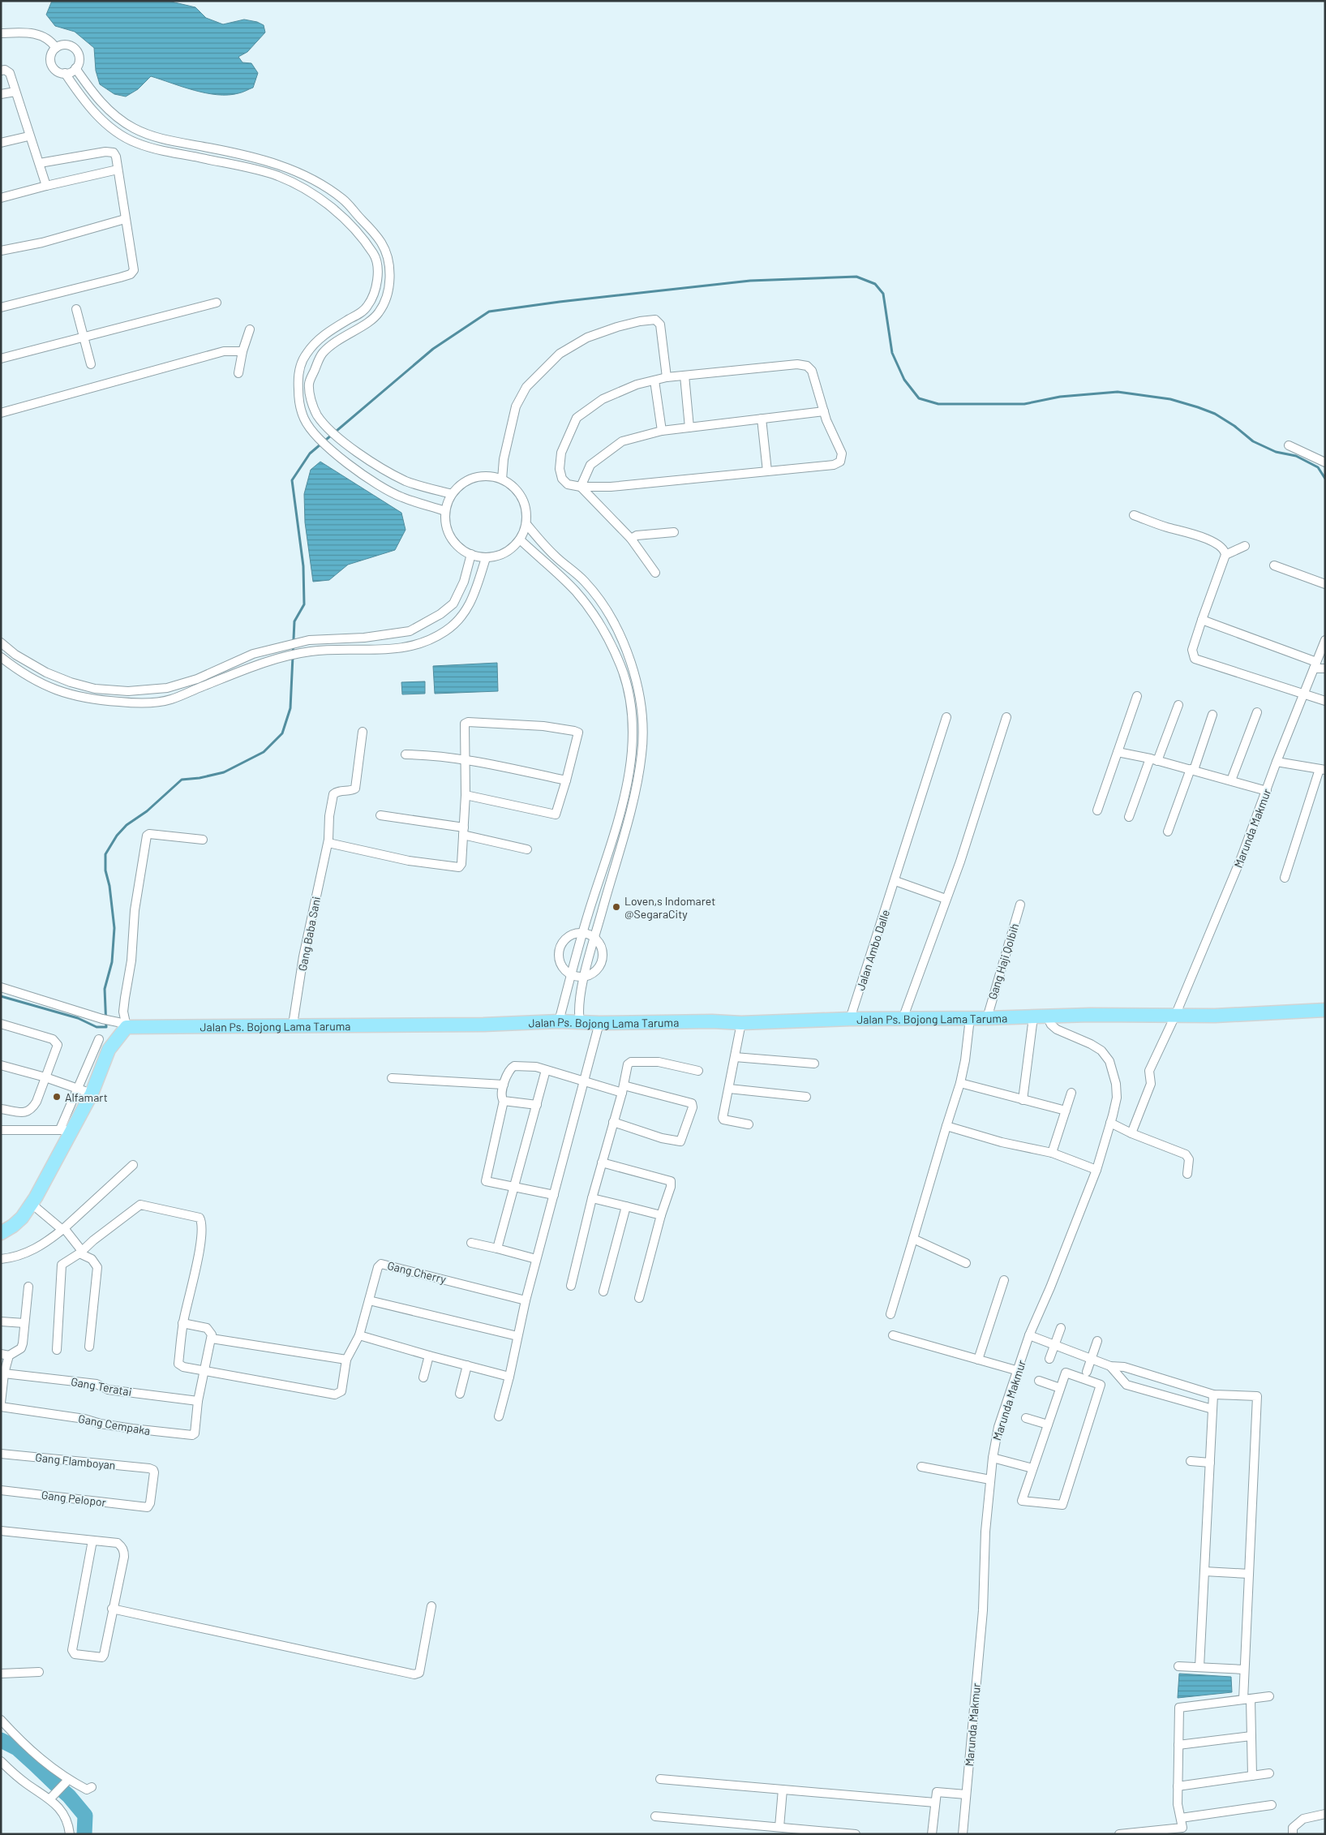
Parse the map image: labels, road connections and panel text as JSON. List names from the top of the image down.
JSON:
{
  "streets": {
    "main road": ["Jalan Ps. Bojong Lama Taruma"],
    "street": [
      "Marunda Makmur",
      "Gang Baba Sani",
      "Jalan Ambo Dalle",
      "Gang Haji Qolbih",
      "Gang Cherry",
      "Gang Teratai",
      "Gang Cempaka",
      "Gang Flamboyan",
      "Gang Pelopor"
    ]
  },
  "crossings": [
    ["Marunda Makmur", "Jalan Ps. Bojong Lama Taruma"],
    ["Gang Baba Sani", "Jalan Ps. Bojong Lama Taruma"],
    ["Jalan Ambo Dalle", "Jalan Ps. Bojong Lama Taruma"],
    ["Gang Haji Qolbih", "Jalan Ps. Bojong Lama Taruma"],
    ["Gang Teratai", "Gang Cempaka"],
    ["Gang Flamboyan", "Gang Pelopor"]
  ],
  "places": ["Loven,s Indomaret @SegaraCity", "Alfamart"]
}
